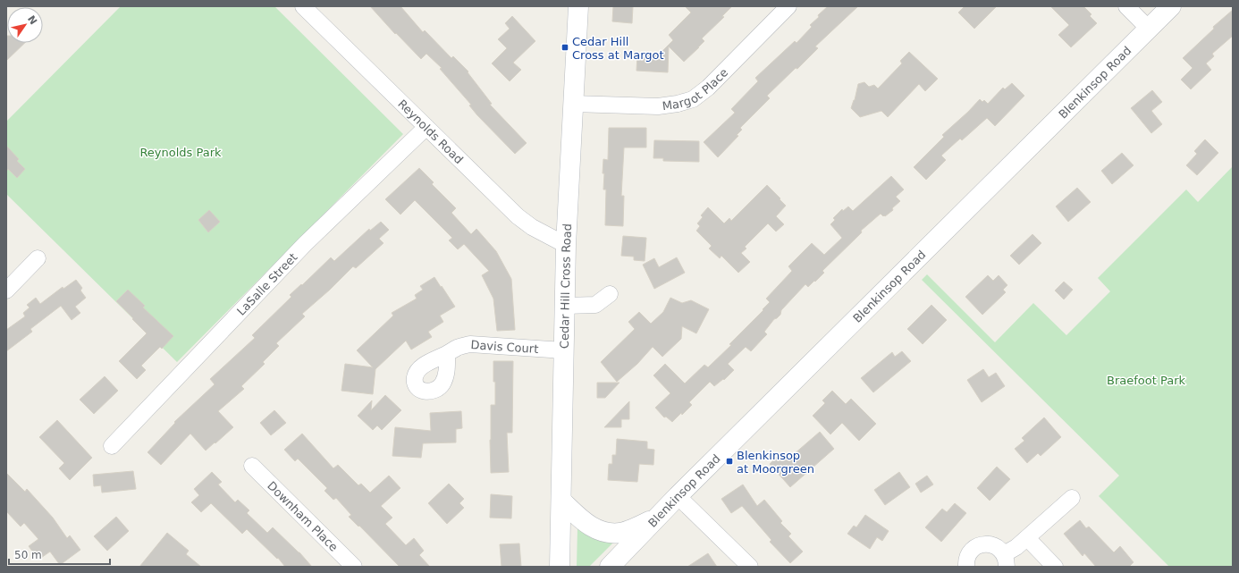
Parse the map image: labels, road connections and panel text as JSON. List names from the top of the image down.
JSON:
{
  "streets": {
    "street": [
      "Blenkinsop Road",
      "Margot Place",
      "Reynolds Road",
      "LaSalle Street",
      "Cedar Hill Cross Road",
      "Davis Court",
      "Downham Place"
    ]
  },
  "crossings": [
    ["Margot Place", "Cedar Hill Cross Road"],
    ["Reynolds Road", "LaSalle Street"],
    ["Reynolds Road", "Cedar Hill Cross Road"],
    ["Cedar Hill Cross Road", "Davis Court"]
  ],
  "parks": ["Reynolds Park", "Braefoot Park"],
  "places": {
    "transit": ["Cedar Hill Cross at Margot", "Blenkinsop at Moorgreen"]
  },
  "scale_bar": "50 m",
  "north": "top right"
}
